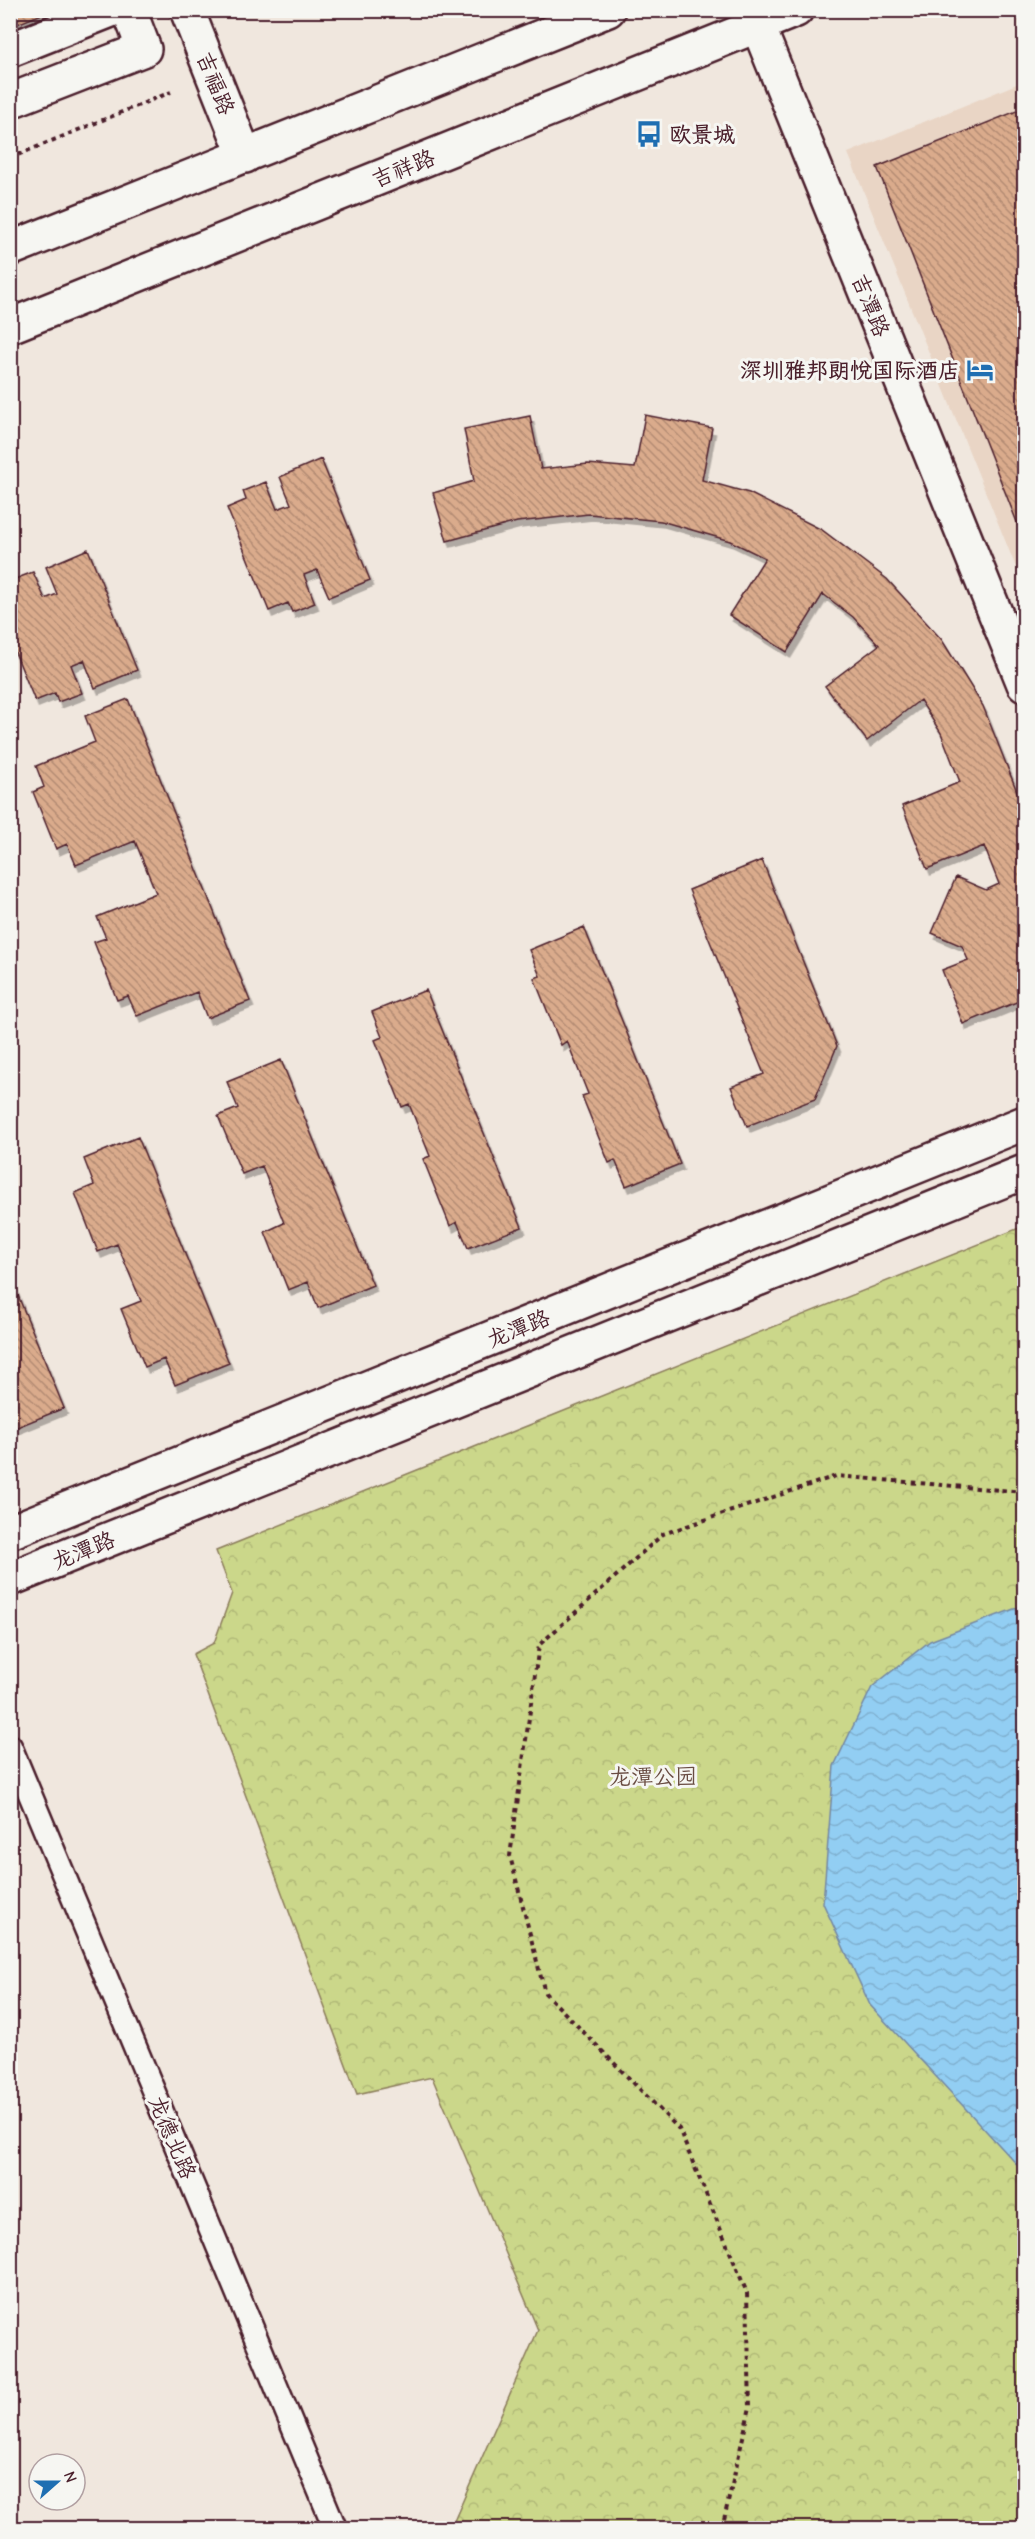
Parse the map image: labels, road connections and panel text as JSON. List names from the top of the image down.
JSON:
{
  "streets": {
    "street": [
      "吉福路",
      "吉祥路",
      "吉潭路",
      "龙潭路"
    ],
    "lane": ["龙德北路"]
  },
  "crossings": [
    ["吉祥路", "吉潭路"]
  ],
  "parks": ["龙潭公园"],
  "places": {
    "bus stop": ["欧景城"],
    "hotel": ["深圳雅邦朗悦国际酒店"]
  },
  "north": "right"
}
